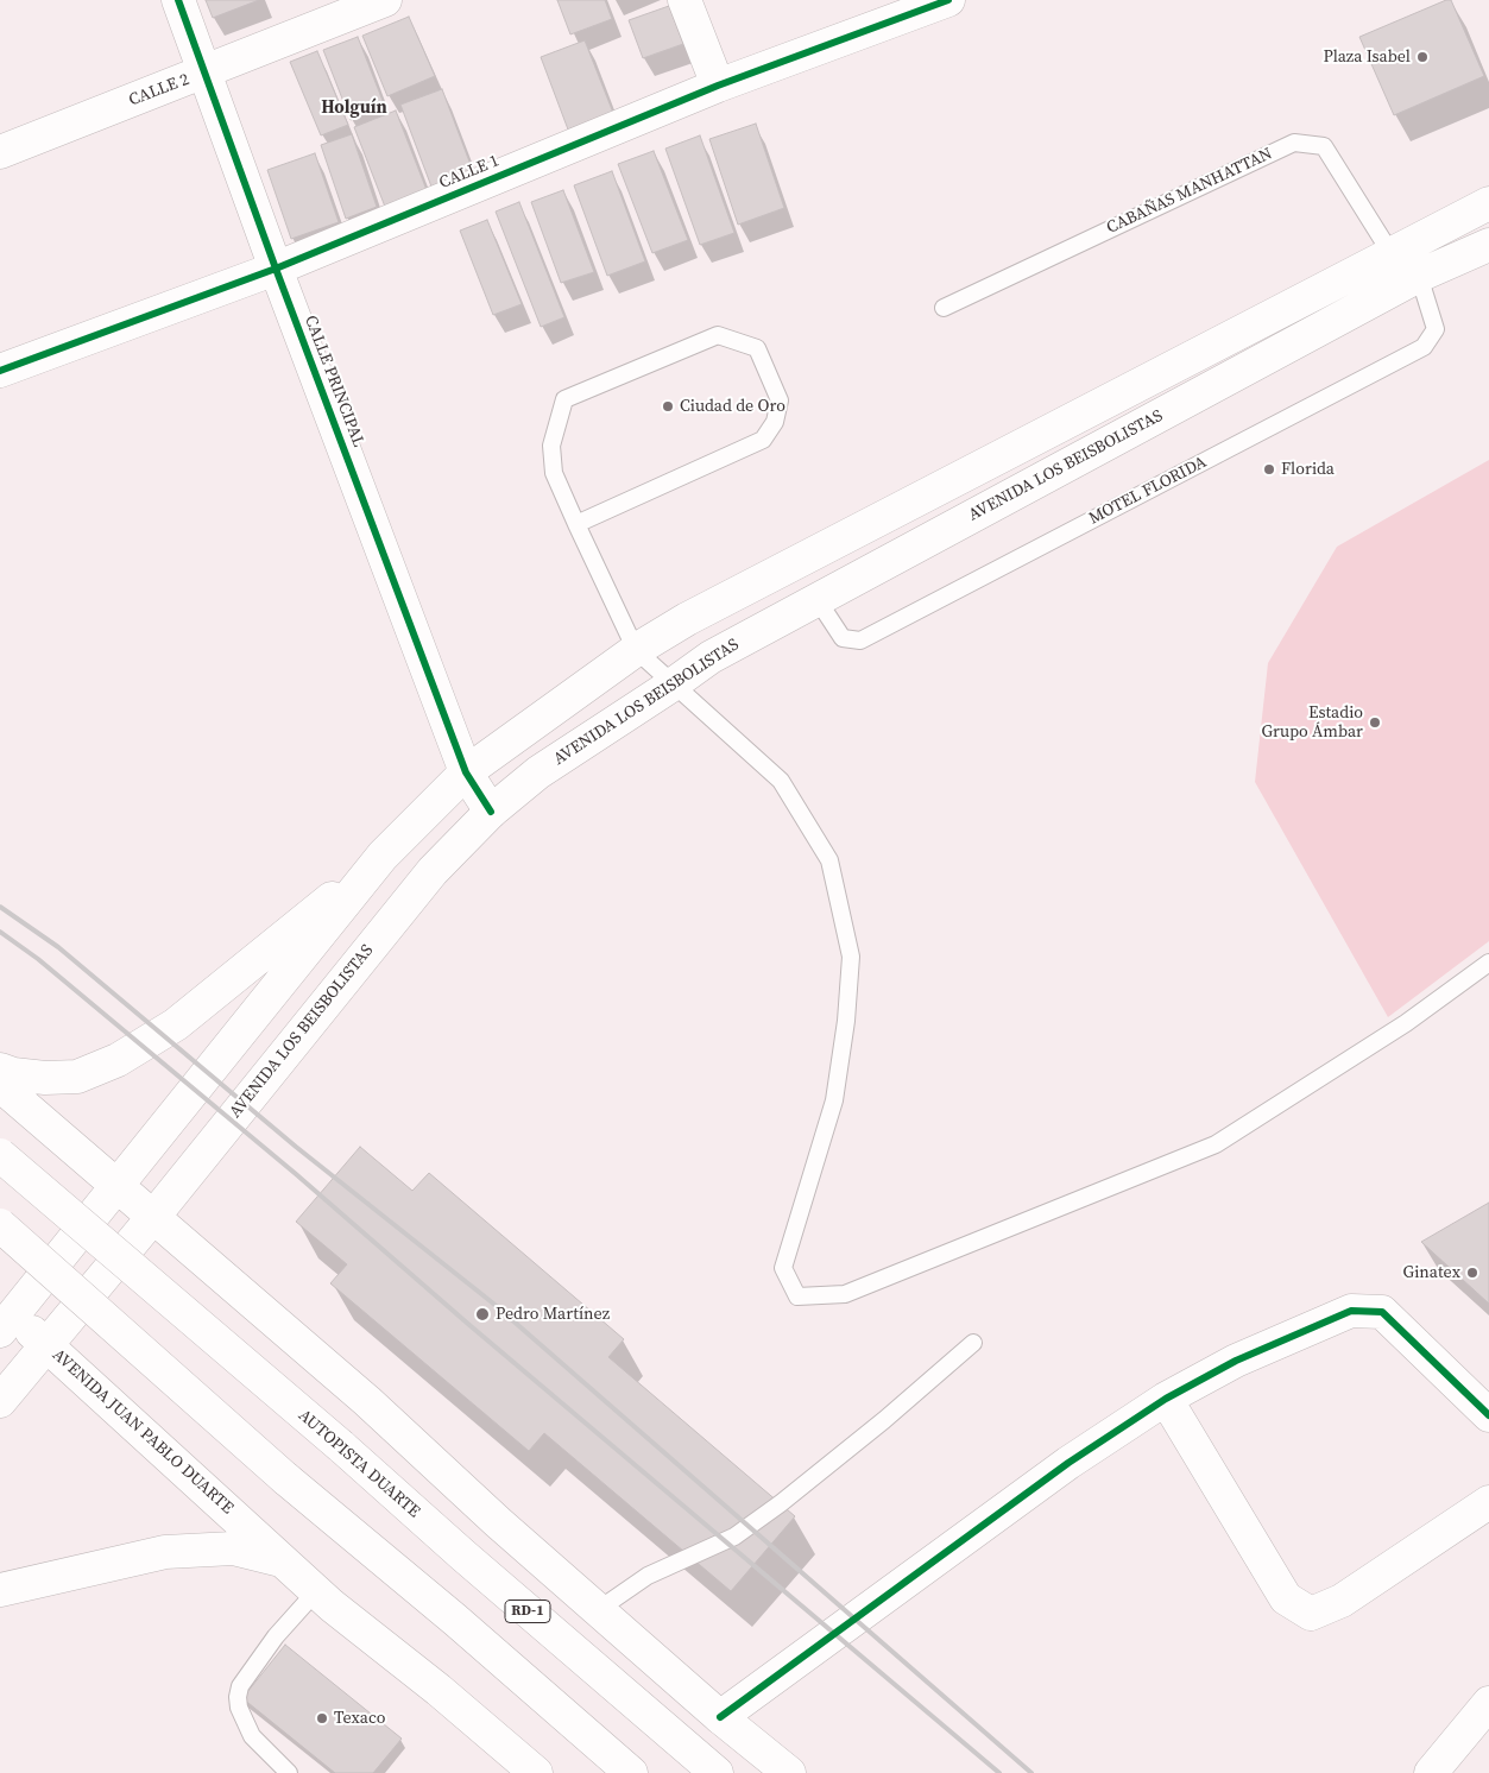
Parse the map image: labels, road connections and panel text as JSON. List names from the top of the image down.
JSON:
{
  "streets": {
    "main road": [
      "CALLE 2",
      "CALLE 1",
      "CALLE PRINCIPAL",
      "AVENIDA LOS BEISBOLISTAS",
      "AVENIDA JUAN PABLO DUARTE",
      "AUTOPISTA DUARTE",
      "RD-1"
    ],
    "lane": ["CABAÑAS MANHATTAN", "MOTEL FLORIDA"]
  },
  "crossings": [
    ["CALLE 2", "CALLE PRINCIPAL"],
    ["CALLE 1", "CALLE PRINCIPAL"],
    ["CALLE PRINCIPAL", "AVENIDA LOS BEISBOLISTAS"],
    ["AVENIDA LOS BEISBOLISTAS", "MOTEL FLORIDA"],
    ["AVENIDA LOS BEISBOLISTAS", "AVENIDA JUAN PABLO DUARTE"]
  ],
  "districts": ["Holguín"],
  "places": [
    "Plaza Isabel",
    "Ciudad de Oro",
    "Florida",
    "Estadio Grupo Ámbar",
    "Ginatex",
    "Pedro Martínez",
    "Texaco"
  ]
}
